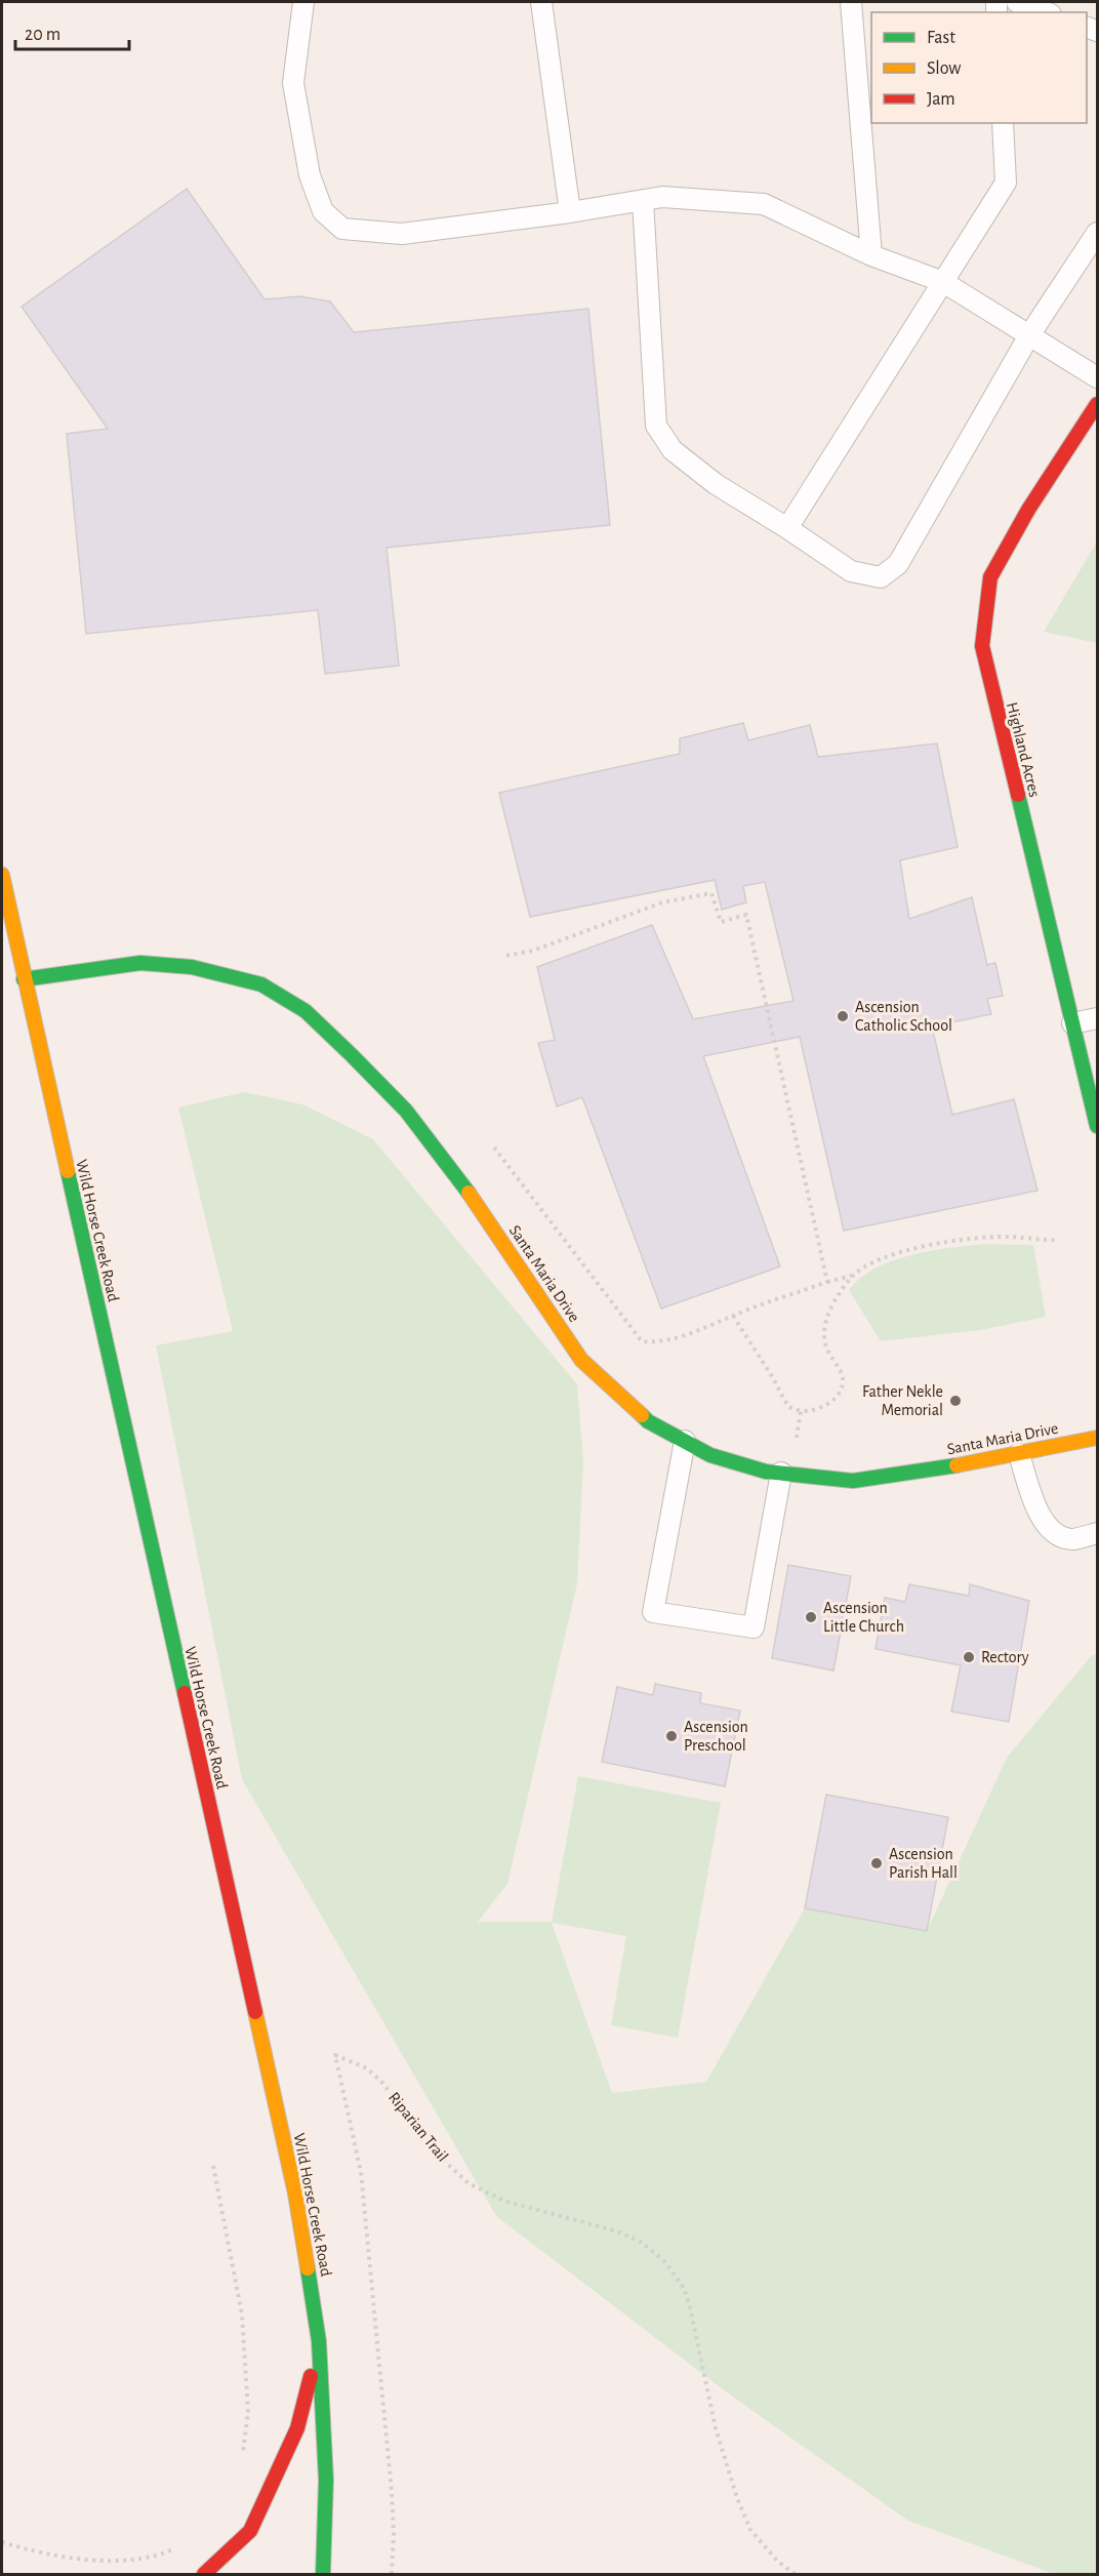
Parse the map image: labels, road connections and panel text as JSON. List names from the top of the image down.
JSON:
{
  "streets": {
    "street": ["Highland Acres", "Wild Horse Creek Road", "Santa Maria Drive"],
    "path": ["Riparian Trail"]
  },
  "crossings": [
    ["Wild Horse Creek Road", "Santa Maria Drive"]
  ],
  "places": [
    "Ascension Catholic School",
    "Father Nekle Memorial",
    "Ascension Little Church",
    "Rectory",
    "Ascension Preschool",
    "Ascension Parish Hall"
  ],
  "legend": ["Fast", "Slow", "Jam"],
  "scale_bar": "20 m"
}
